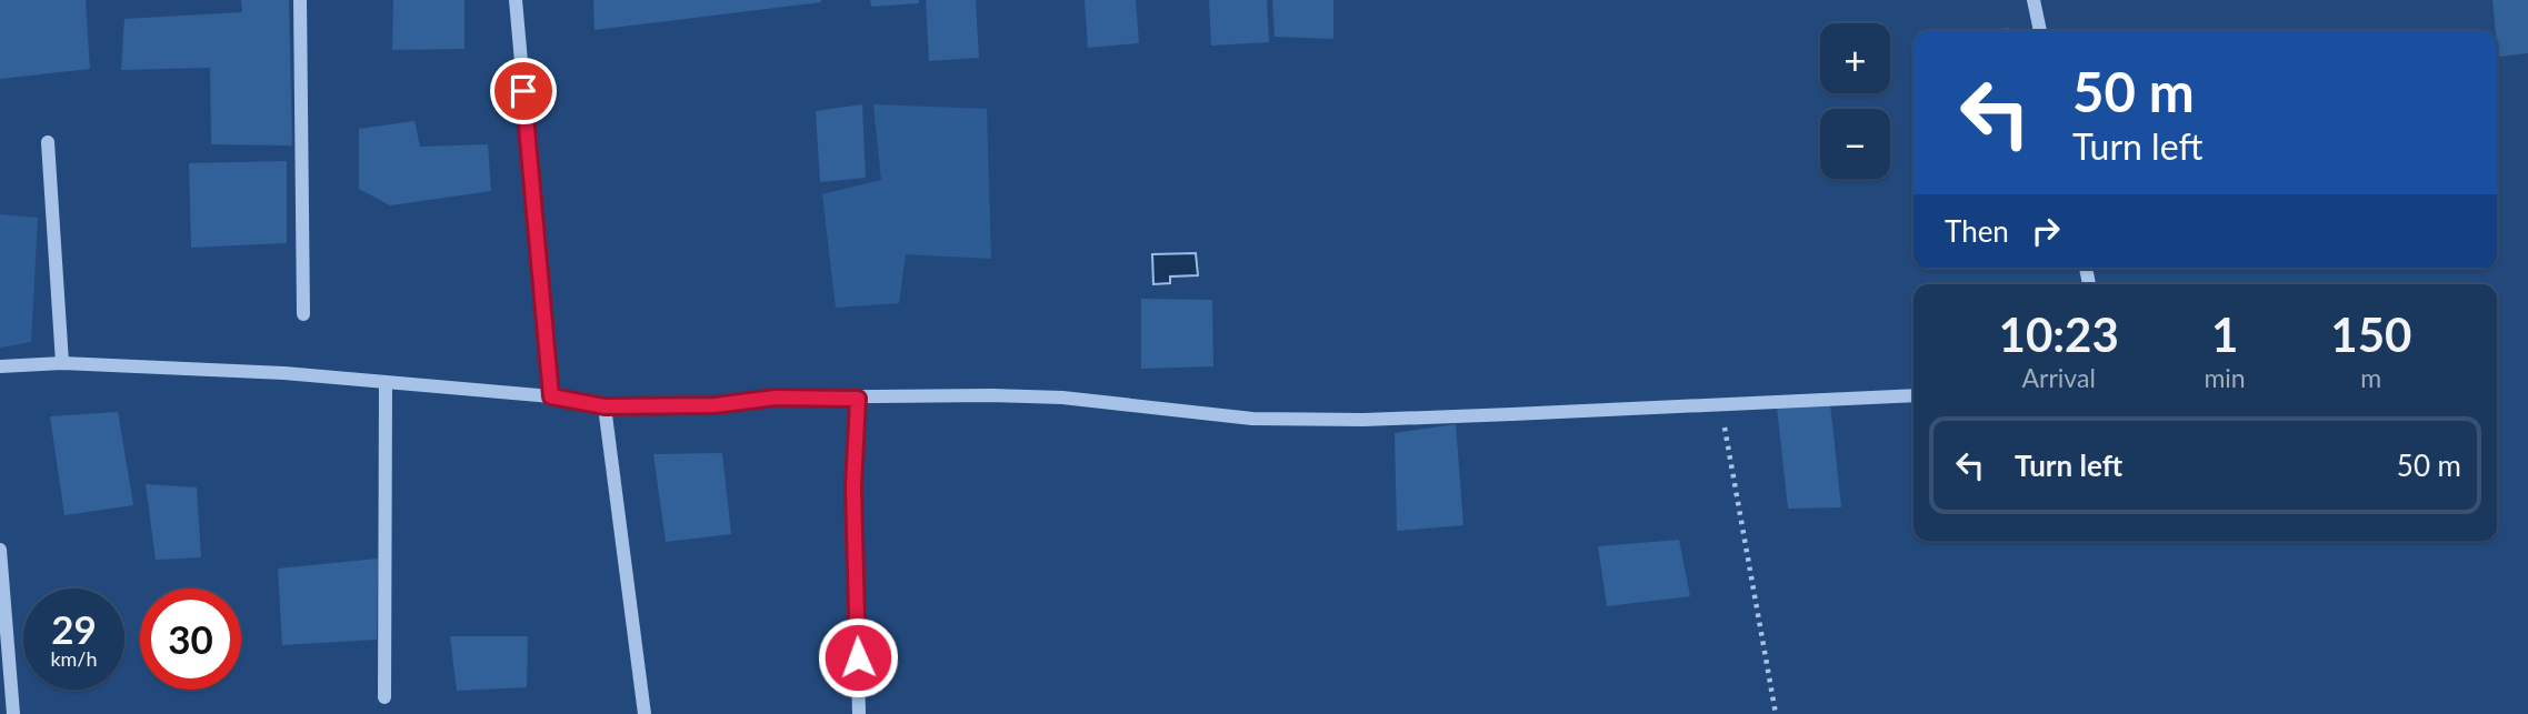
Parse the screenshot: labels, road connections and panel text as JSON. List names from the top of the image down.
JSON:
{
  "page": {
    "map_buttons": ["+", "−"],
    "turn": ["50 m", "Turn left"],
    "then": "Then",
    "eta": [
      "10:23",
      "Arrival",
      "1",
      "min",
      "150",
      "m"
    ],
    "list": [
      {
        "name": "Turn left",
        "value": "50 m"
      }
    ],
    "speed": "29 km/h",
    "limit": "30"
  }
}
